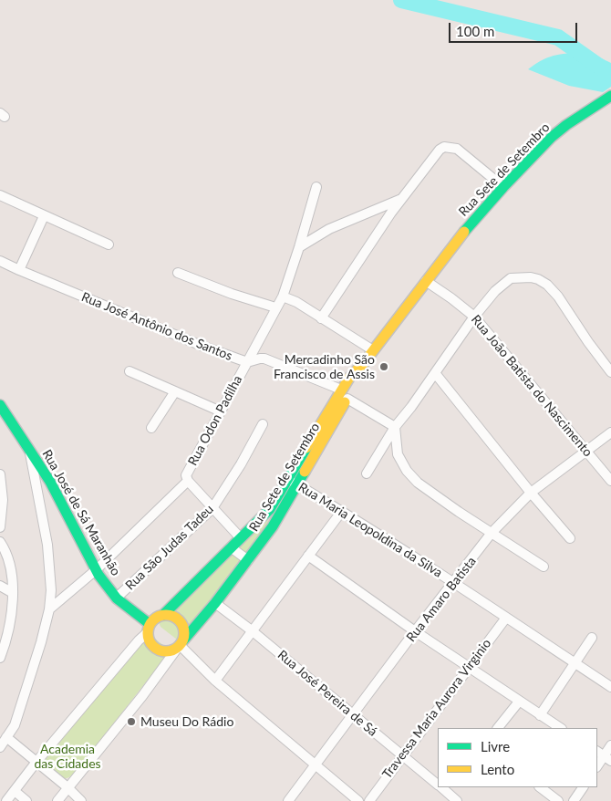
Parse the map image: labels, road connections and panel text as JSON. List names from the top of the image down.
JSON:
{
  "streets": {
    "street": [
      "Rua Sete de Setembro",
      "Rua José Antônio dos Santos",
      "Rua João Batista do Nascimento",
      "Rua Odon Padilha",
      "Rua José de Sá Maranhão",
      "Rua Maria Leopoldina da Silva",
      "Rua São Judas Tadeu",
      "Rua Amaro Batista",
      "Rua José Pereira de Sá",
      "Travessa Maria Aurora Virginio"
    ]
  },
  "crossings": [
    ["Rua Sete de Setembro", "Rua José Antônio dos Santos"],
    ["Rua Sete de Setembro", "Rua João Batista do Nascimento"],
    ["Rua Sete de Setembro", "Rua José de Sá Maranhão"],
    ["Rua Sete de Setembro", "Rua Maria Leopoldina da Silva"],
    ["Rua Sete de Setembro", "Rua José Pereira de Sá"],
    ["Rua José Antônio dos Santos", "Rua Odon Padilha"],
    ["Rua João Batista do Nascimento", "Rua Amaro Batista"],
    ["Rua Odon Padilha", "Rua José de Sá Maranhão"],
    ["Rua José de Sá Maranhão", "Rua São Judas Tadeu"],
    ["Rua Maria Leopoldina da Silva", "Rua Amaro Batista"],
    ["Rua Maria Leopoldina da Silva", "Travessa Maria Aurora Virginio"],
    ["Rua Amaro Batista", "Rua José Pereira de Sá"],
    ["Rua José Pereira de Sá", "Travessa Maria Aurora Virginio"]
  ],
  "parks": ["Academia das Cidades"],
  "places": ["Mercadinho São Francisco de Assis", "Museu Do Rádio"],
  "legend": ["Livre", "Lento"],
  "scale_bar": "100 m"
}
